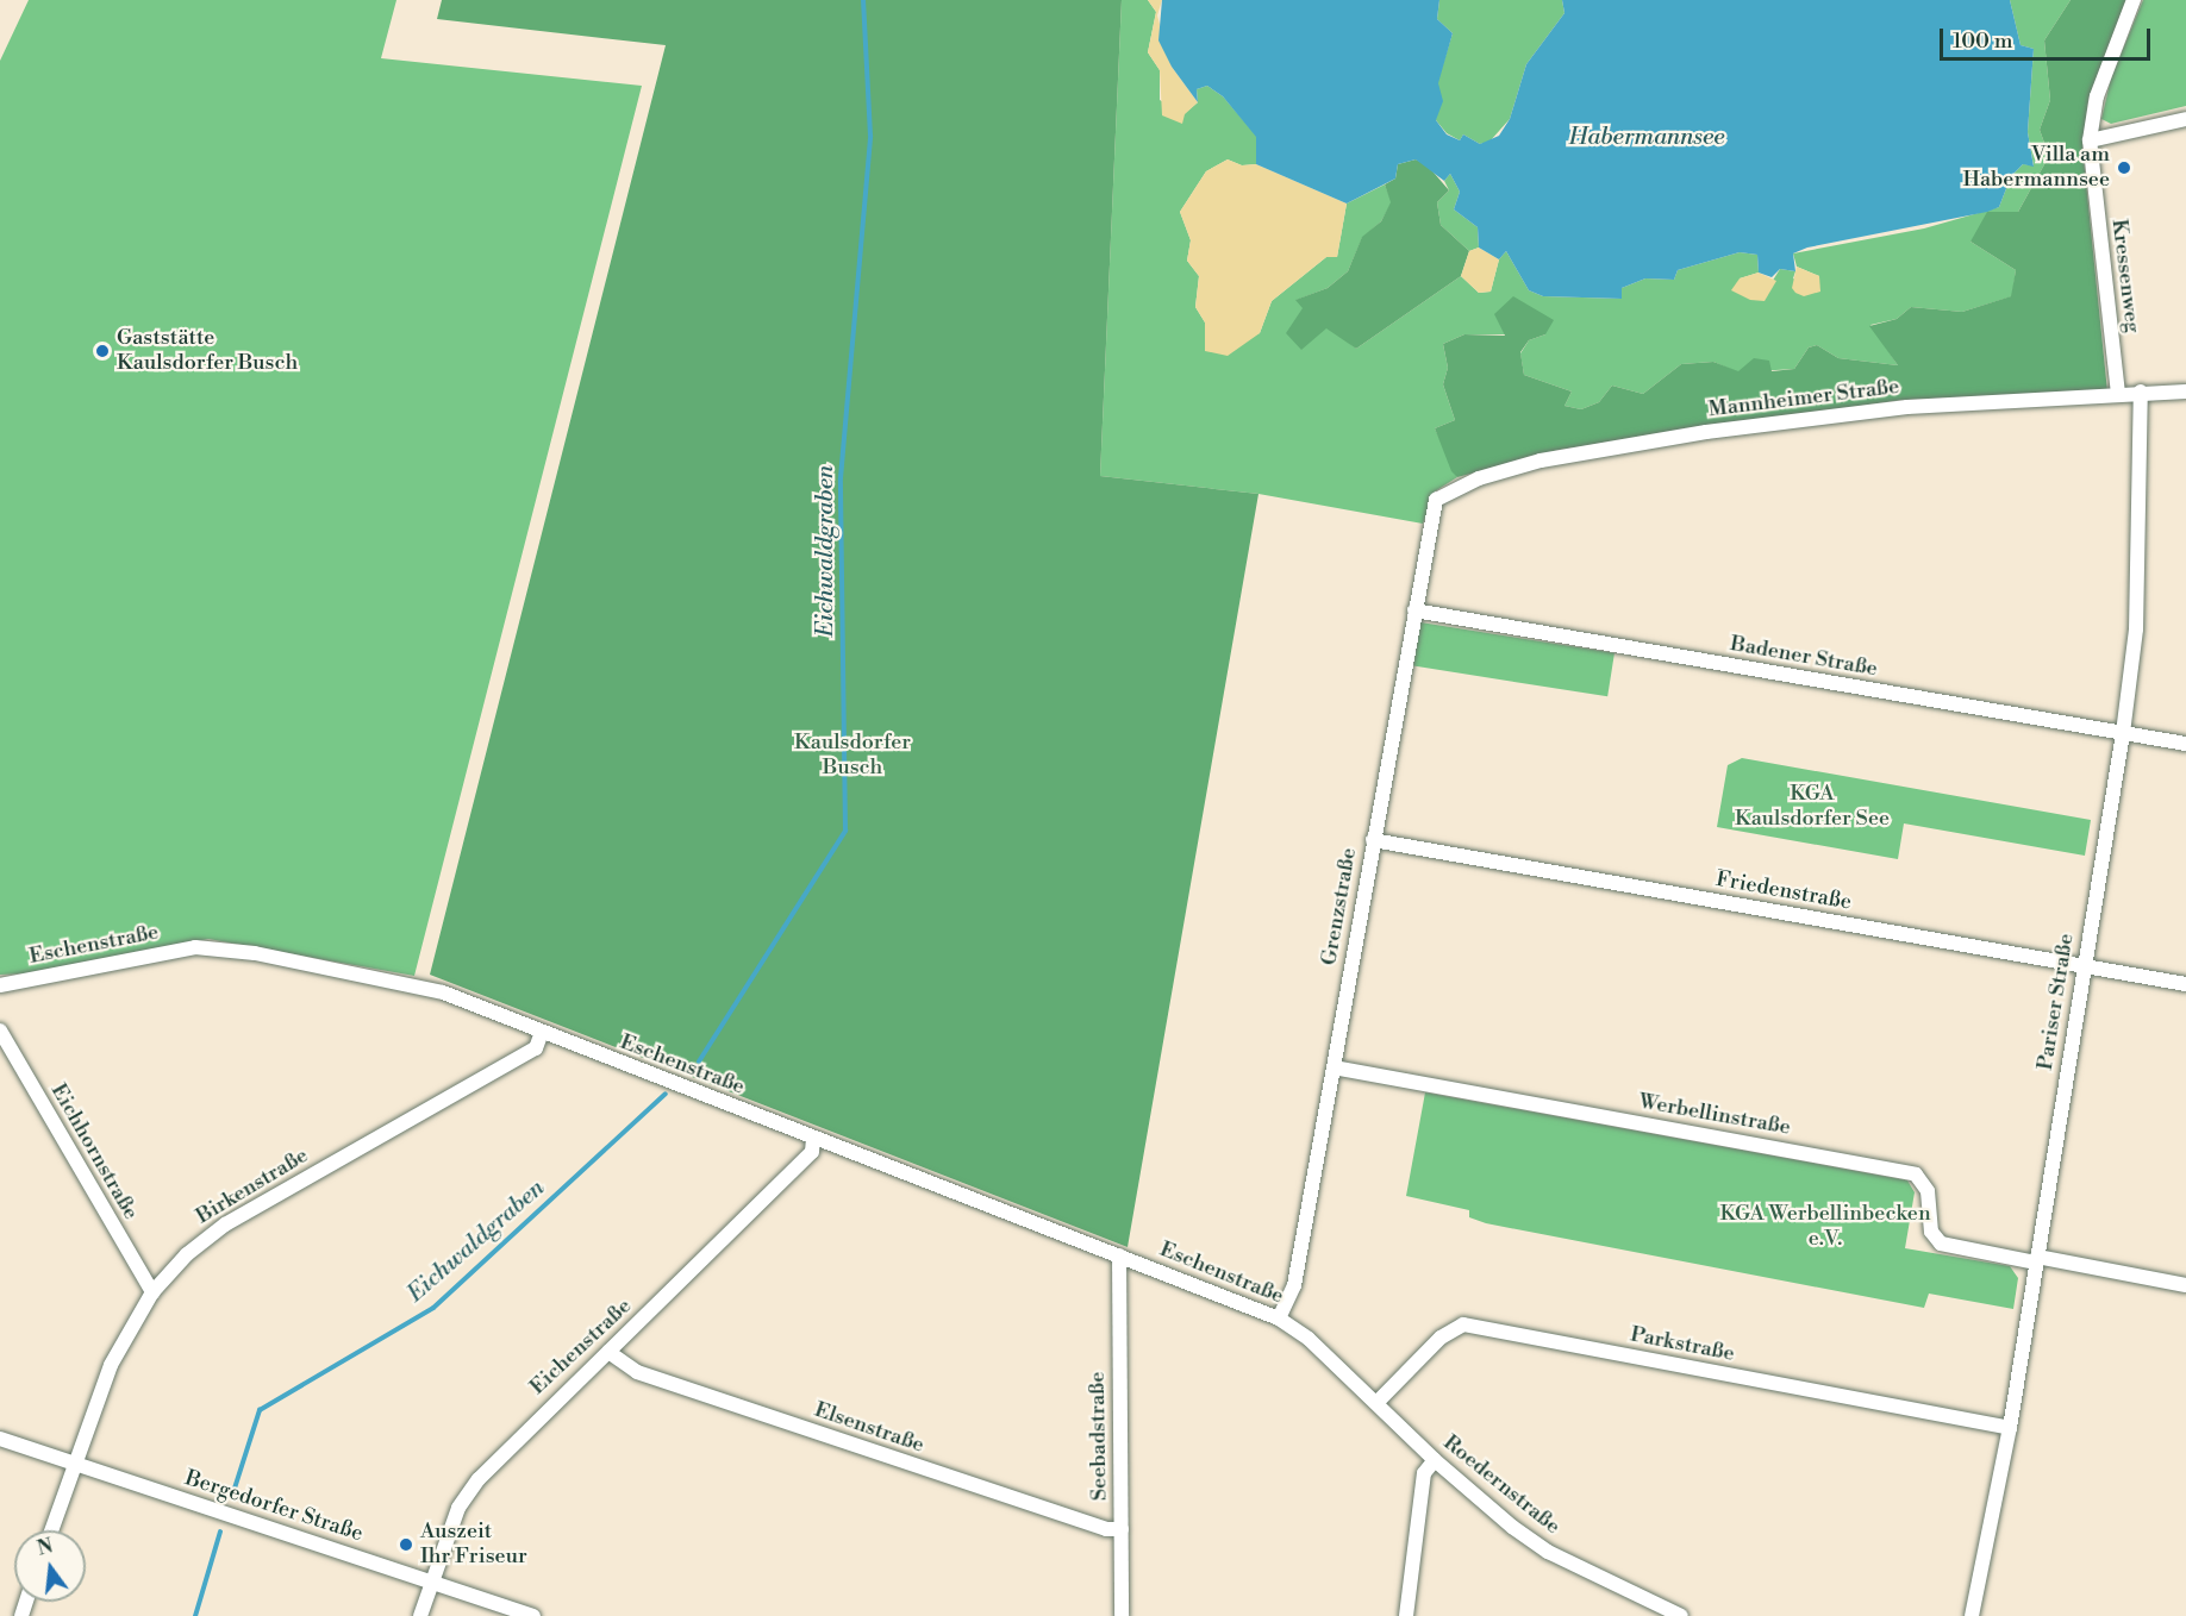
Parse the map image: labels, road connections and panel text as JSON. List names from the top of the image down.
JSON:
{
  "streets": {
    "street": [
      "Kressenweg",
      "Mannheimer Straße",
      "Badener Straße",
      "Friedenstraße",
      "Grenzstraße",
      "Eschenstraße",
      "Pariser Straße",
      "Werbellinstraße",
      "Eichhornstraße",
      "Birkenstraße",
      "Parkstraße",
      "Eichenstraße",
      "Elsenstraße",
      "Seebadstraße",
      "Roedernstraße",
      "Bergedorfer Straße"
    ]
  },
  "crossings": [
    ["Kressenweg", "Mannheimer Straße"],
    ["Mannheimer Straße", "Grenzstraße"],
    ["Mannheimer Straße", "Pariser Straße"],
    ["Badener Straße", "Grenzstraße"],
    ["Badener Straße", "Pariser Straße"],
    ["Friedenstraße", "Grenzstraße"],
    ["Friedenstraße", "Pariser Straße"],
    ["Grenzstraße", "Eschenstraße"],
    ["Grenzstraße", "Werbellinstraße"],
    ["Eschenstraße", "Birkenstraße"],
    ["Eschenstraße", "Eichenstraße"],
    ["Eschenstraße", "Seebadstraße"],
    ["Eschenstraße", "Roedernstraße"],
    ["Pariser Straße", "Werbellinstraße"],
    ["Pariser Straße", "Parkstraße"],
    ["Eichhornstraße", "Birkenstraße"],
    ["Birkenstraße", "Bergedorfer Straße"],
    ["Parkstraße", "Roedernstraße"],
    ["Eichenstraße", "Elsenstraße"],
    ["Eichenstraße", "Bergedorfer Straße"],
    ["Elsenstraße", "Seebadstraße"]
  ],
  "water": ["Habermannsee", "Eichwaldgraben"],
  "parks": ["Kaulsdorfer Busch", "KGA Kaulsdorfer See", "KGA Werbellinbecken e.V."],
  "places": ["Villa am Habermannsee", "Gaststätte Kaulsdorfer Busch", "Auszeit Ihr Friseur"],
  "scale_bar": "100 m",
  "north": "top"
}
